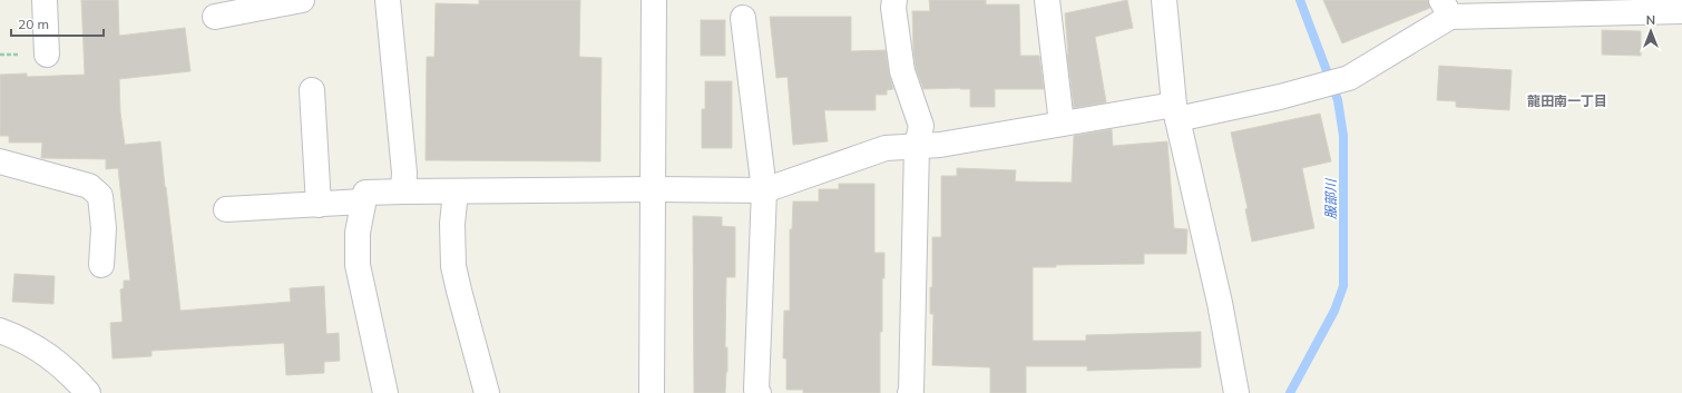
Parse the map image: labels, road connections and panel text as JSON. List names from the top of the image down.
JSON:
{
  "districts": ["龍田南一丁目"],
  "water": ["服部川"],
  "scale_bar": "20 m",
  "north": "top"
}
